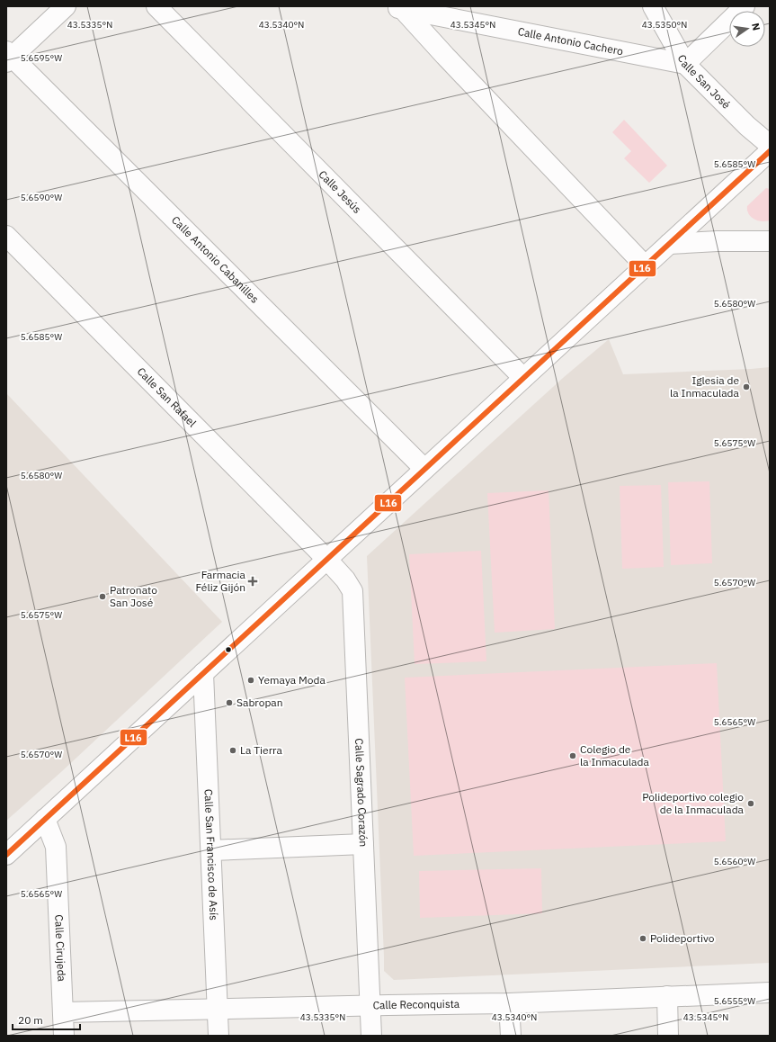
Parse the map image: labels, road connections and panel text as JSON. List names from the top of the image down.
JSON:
{
  "streets": {
    "street": [
      "Calle Antonio Cachero",
      "Calle San José",
      "Calle Jesús",
      "Calle Antonio Cabanilles",
      "Calle San Rafael",
      "Calle Sagrado Corazón",
      "Calle San Francisco de Asís",
      "Calle Cirujeda",
      "Calle Reconquista"
    ]
  },
  "crossings": [
    ["Calle Antonio Cachero", "Calle San José"],
    ["Calle San Rafael", "Calle Sagrado Corazón"],
    ["Calle Sagrado Corazón", "Calle Reconquista"],
    ["Calle San Francisco de Asís", "Calle Reconquista"],
    ["Calle Cirujeda", "Calle Reconquista"]
  ],
  "places": {
    "other": [
      "Iglesia de la Inmaculada",
      "Patronato San José",
      "Yemaya Moda",
      "Sabropan",
      "La Tierra",
      "Colegio de la Inmaculada",
      "Polideportivo colegio de la Inmaculada",
      "Polideportivo"
    ],
    "health": ["Farmacia Féliz Gijón"]
  },
  "lines": ["transit line L16"],
  "scale_bar": "20 m",
  "north": "right",
  "coordinates": [
    "43.5335°N",
    "43.5340°N",
    "43.5345°N",
    "43.5350°N",
    "5.6595°W",
    "5.6585°W",
    "5.6590°W",
    "5.6580°W",
    "5.6575°W",
    "5.6570°W",
    "5.6565°W",
    "5.6560°W",
    "5.6555°W"
  ]
}
